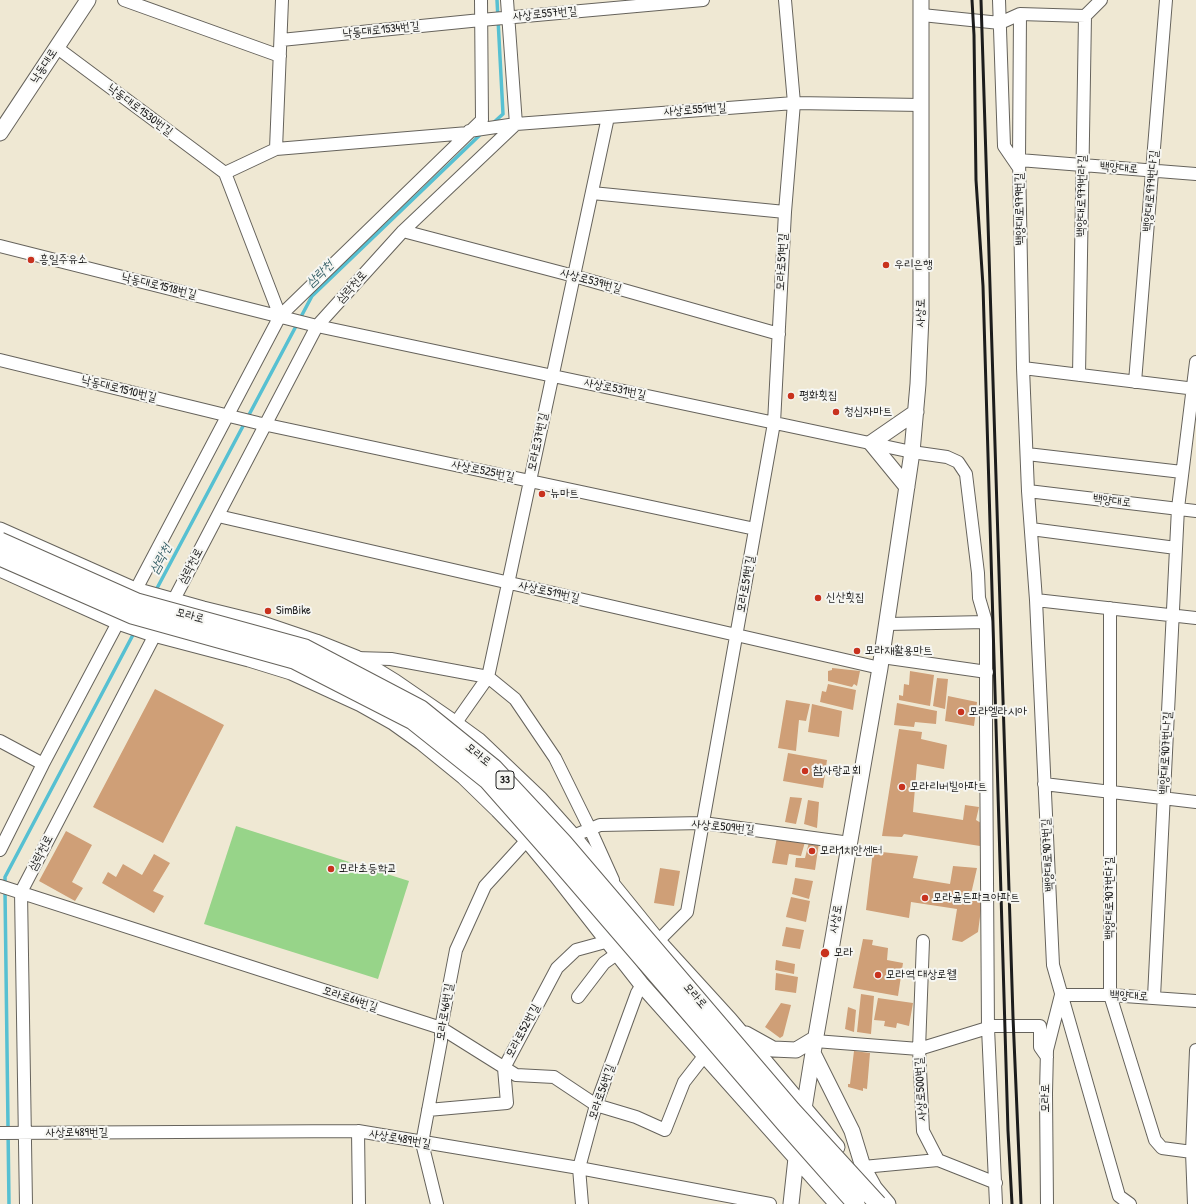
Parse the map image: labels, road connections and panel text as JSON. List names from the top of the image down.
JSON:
{
  "streets": {
    "highway": ["모라로", "33"],
    "main road": ["낙동대로", "사상로"],
    "street": [
      "사상로557번길",
      "낙동대로1534번길",
      "낙동대로1530번길",
      "사상로551번길",
      "백양대로",
      "백양대로979번다길",
      "백양대로979번라길",
      "백양대로979번길",
      "모라로51번길",
      "사상로539번길",
      "낙동대로1518번길",
      "삼락천로",
      "낙동대로1510번길",
      "사상로531번길",
      "모라로37번길",
      "사상로525번길",
      "사상로519번길",
      "백양대로907번나길",
      "사상로509번길",
      "백양대로907번길",
      "백양대로907번다길",
      "모라로64번길",
      "모라로46번길",
      "모라로52번길",
      "사상로500번길",
      "모라로56번길",
      "사상로489번길"
    ]
  },
  "crossings": [
    ["사상로557번길", "낙동대로1534번길"],
    ["낙동대로", "낙동대로1530번길"],
    ["사상로551번길", "모라로51번길"],
    ["사상로551번길", "삼락천로"],
    ["사상로551번길", "사상로"],
    ["사상로551번길", "모라로37번길"],
    ["백양대로", "백양대로979번다길"],
    ["백양대로", "백양대로979번라길"],
    ["백양대로", "백양대로979번길"],
    ["백양대로", "모라로"],
    ["백양대로", "백양대로907번나길"],
    ["백양대로", "백양대로907번길"],
    ["백양대로", "백양대로907번다길"],
    ["백양대로979번길", "백양대로907번길"],
    ["모라로51번길", "사상로539번길"],
    ["모라로51번길", "사상로531번길"],
    ["모라로51번길", "사상로525번길"],
    ["모라로51번길", "사상로519번길"],
    ["모라로51번길", "모라로"],
    ["모라로51번길", "사상로509번길"],
    ["사상로539번길", "삼락천로"],
    ["사상로539번길", "모라로37번길"],
    ["낙동대로1518번길", "삼락천로"],
    ["낙동대로1518번길", "사상로531번길"],
    ["삼락천로", "낙동대로1510번길"],
    ["삼락천로", "사상로531번길"],
    ["삼락천로", "사상로525번길"],
    ["삼락천로", "사상로519번길"],
    ["삼락천로", "모라로"],
    ["삼락천로", "모라로64번길"],
    ["삼락천로", "사상로489번길"],
    ["사상로", "사상로531번길"],
    ["사상로", "사상로519번길"],
    ["사상로", "모라로"],
    ["사상로", "사상로509번길"],
    ["사상로", "사상로500번길"],
    ["낙동대로1510번길", "사상로525번길"],
    ["사상로531번길", "모라로37번길"],
    ["사상로531번길", "사상로500번길"],
    ["모라로37번길", "사상로525번길"],
    ["모라로37번길", "사상로519번길"],
    ["모라로37번길", "모라로"],
    ["모라로", "사상로509번길"],
    ["모라로", "백양대로907번길"],
    ["모라로", "사상로500번길"],
    ["모라로64번길", "모라로46번길"],
    ["모라로64번길", "모라로52번길"],
    ["모라로64번길", "모라로56번길"],
    ["모라로46번길", "모라로52번길"],
    ["모라로46번길", "사상로489번길"],
    ["모라로56번길", "사상로489번길"]
  ],
  "water": ["삼락천"],
  "places": [
    "흥일주유소",
    "우리은행",
    "평화횟집",
    "청십자마트",
    "뉴마트",
    "신산횟집",
    "SimBike",
    "모라재활용마트",
    "모라엘라시아",
    "참사랑교회",
    "모라리버빌아파트",
    "모라1치안센터",
    "모라초등학교",
    "모라골든파크아파트",
    "모라",
    "모라역 대상로웰"
  ]
}
